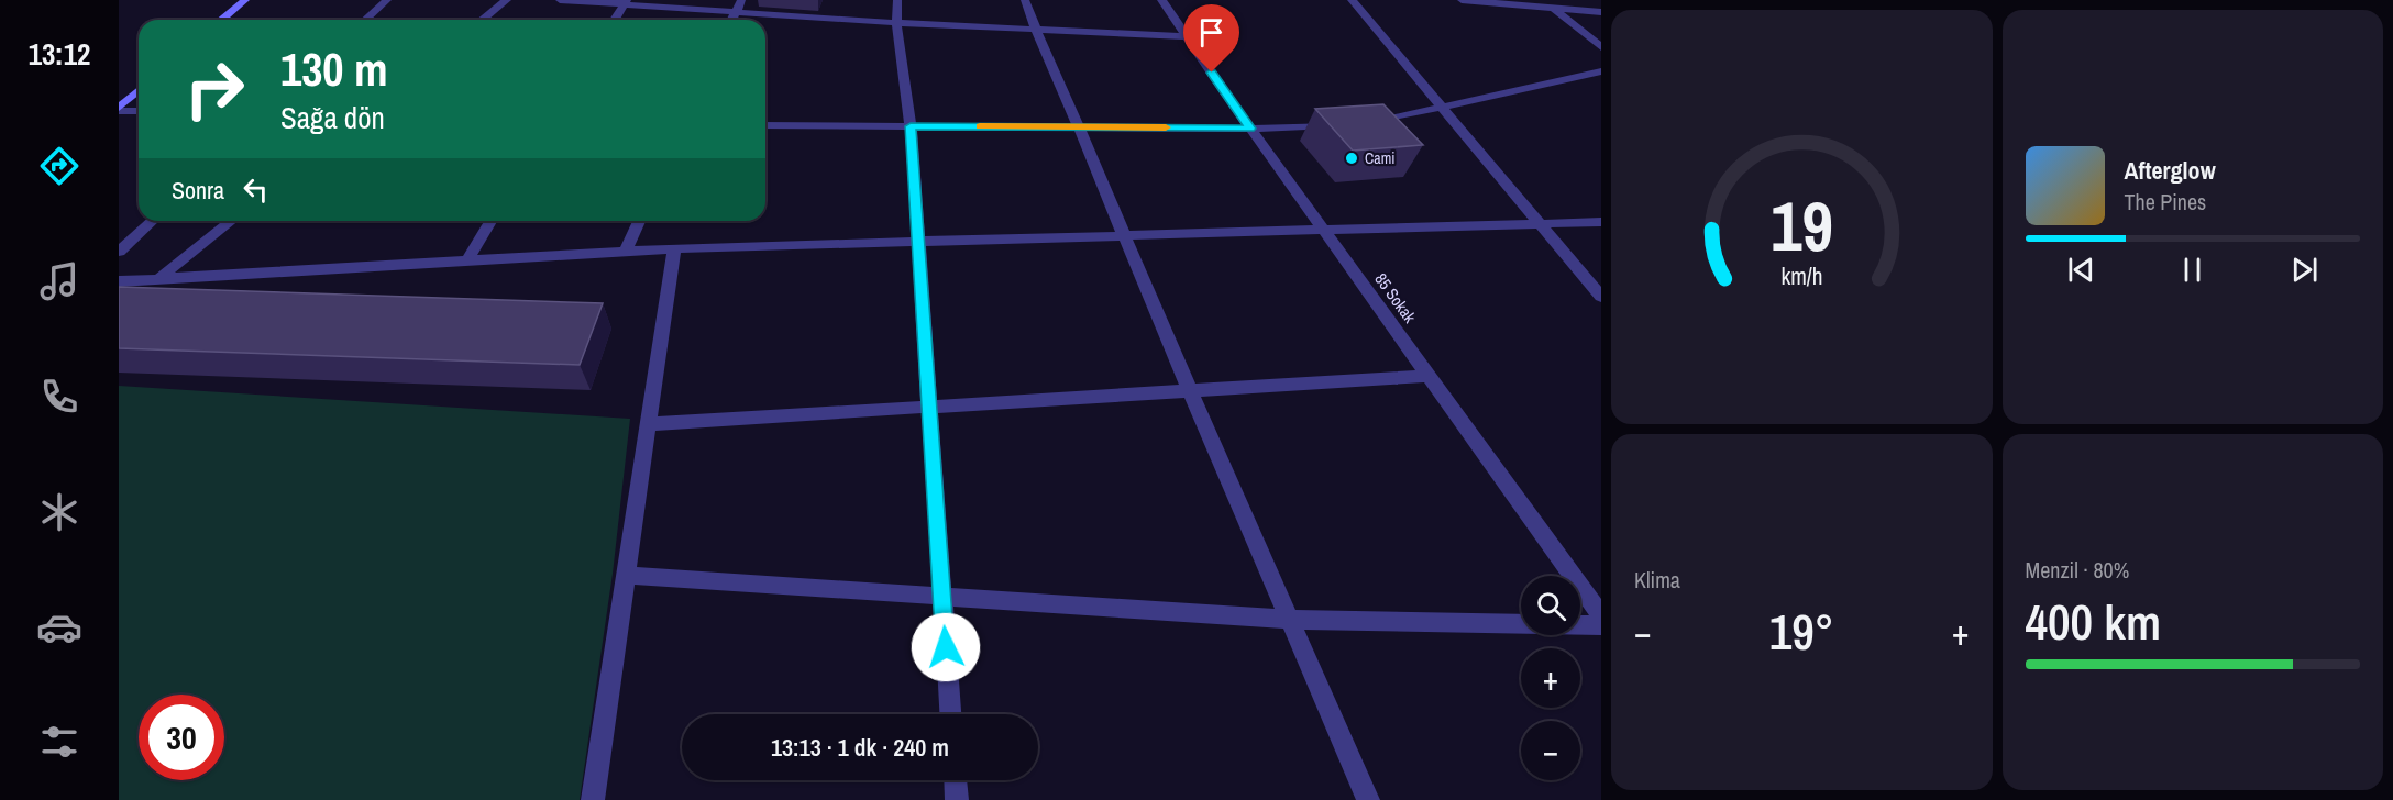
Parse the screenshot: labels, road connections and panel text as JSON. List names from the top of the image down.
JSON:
{
  "streets": {
    "street": ["85 Sokak"]
  },
  "places": ["Cami"],
  "page": {
    "tabs": "13:12",
    "turn": ["130 m", "Sağa dön"],
    "song": ["Afterglow", "The Pines"],
    "then": "Sonra",
    "tile": [
      "Klima",
      ["Menzil · 80%", "400 km"]
    ],
    "map_buttons": ["+", "−"],
    "heat": ["−", "19°", "+"],
    "limit": "30",
    "trip": "13:13 · 1 dk · 240 m",
    "gauge": ["19", "km/h"]
  }
}
